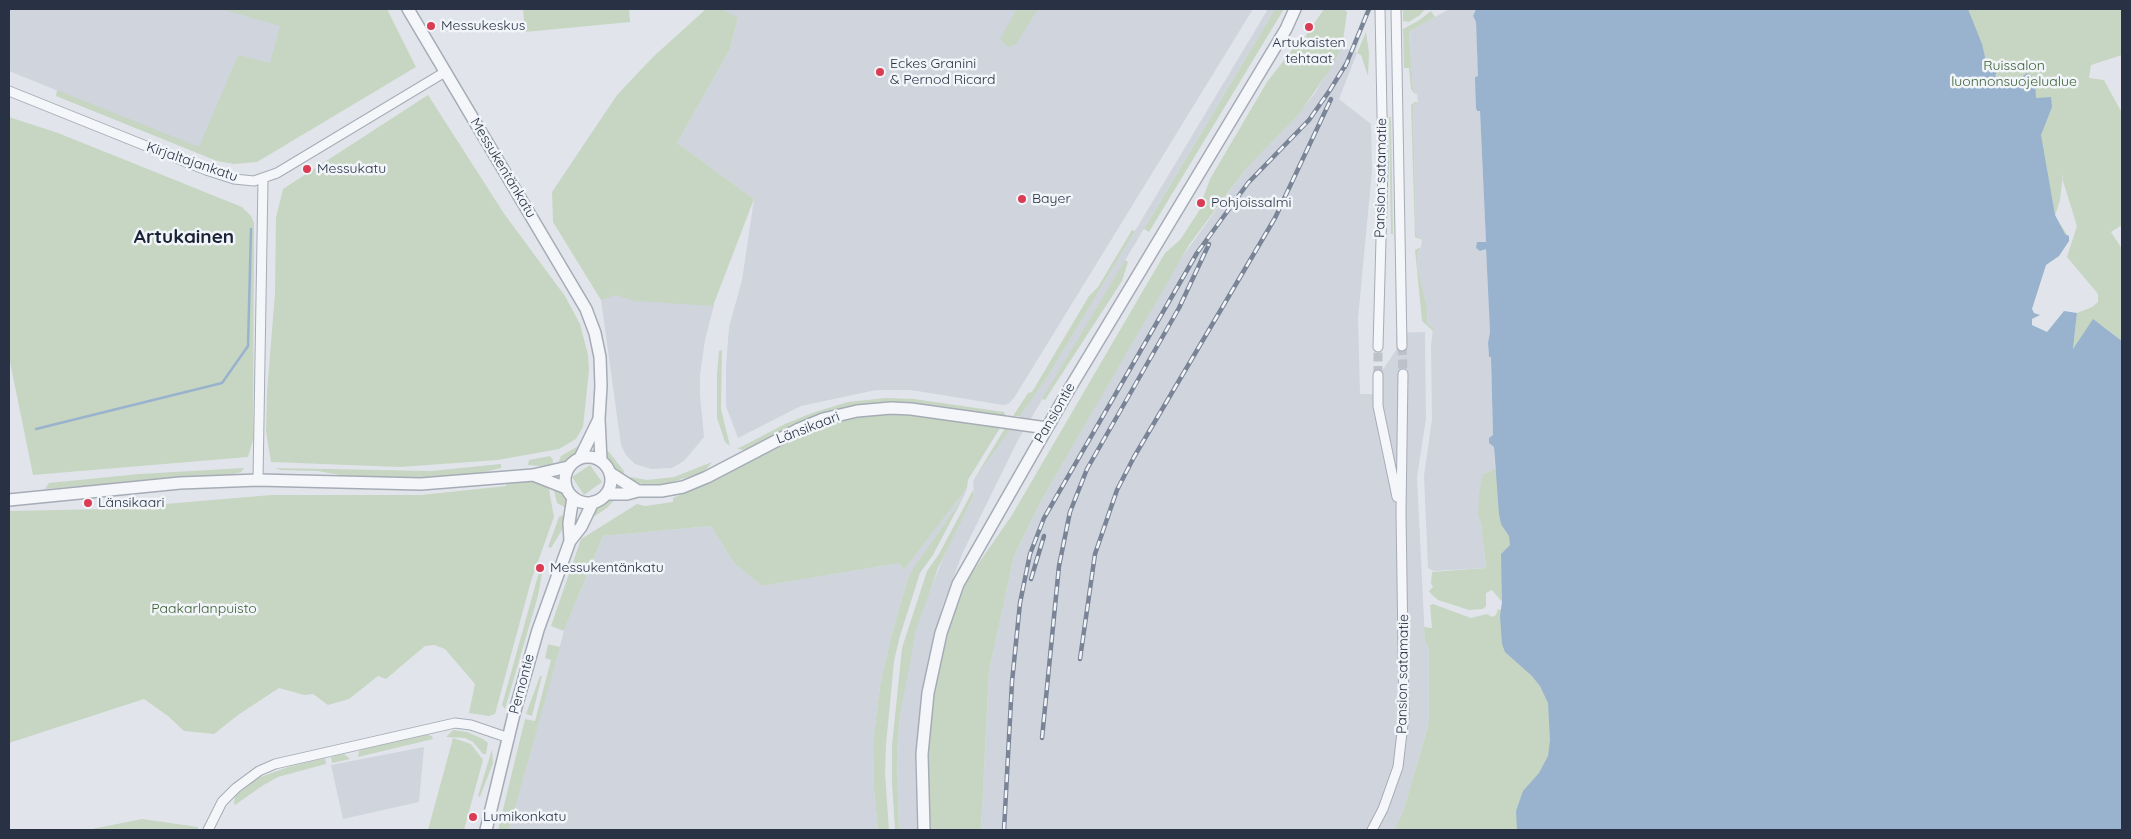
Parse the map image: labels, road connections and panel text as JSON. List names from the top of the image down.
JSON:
{
  "streets": {
    "street": [
      "Kirjaltajankatu",
      "Messukentänkatu",
      "Pansion satamatie",
      "Pansiontie",
      "Länsikaari",
      "Pernontie"
    ]
  },
  "crossings": [
    ["Kirjaltajankatu", "Messukentänkatu"],
    ["Messukentänkatu", "Länsikaari"],
    ["Messukentänkatu", "Pernontie"],
    ["Pansiontie", "Länsikaari"],
    ["Länsikaari", "Pernontie"]
  ],
  "districts": ["Artukainen"],
  "parks": ["Ruissalon luonnonsuojelualue", "Paakarlanpuisto"],
  "places": [
    "Messukeskus",
    "Artukaisten tehtaat",
    "Eckes Granini & Pernod Ricard",
    "Messukatu",
    "Bayer",
    "Pohjoissalmi",
    "Länsikaari",
    "Messukentänkatu",
    "Lumikonkatu"
  ]
}
